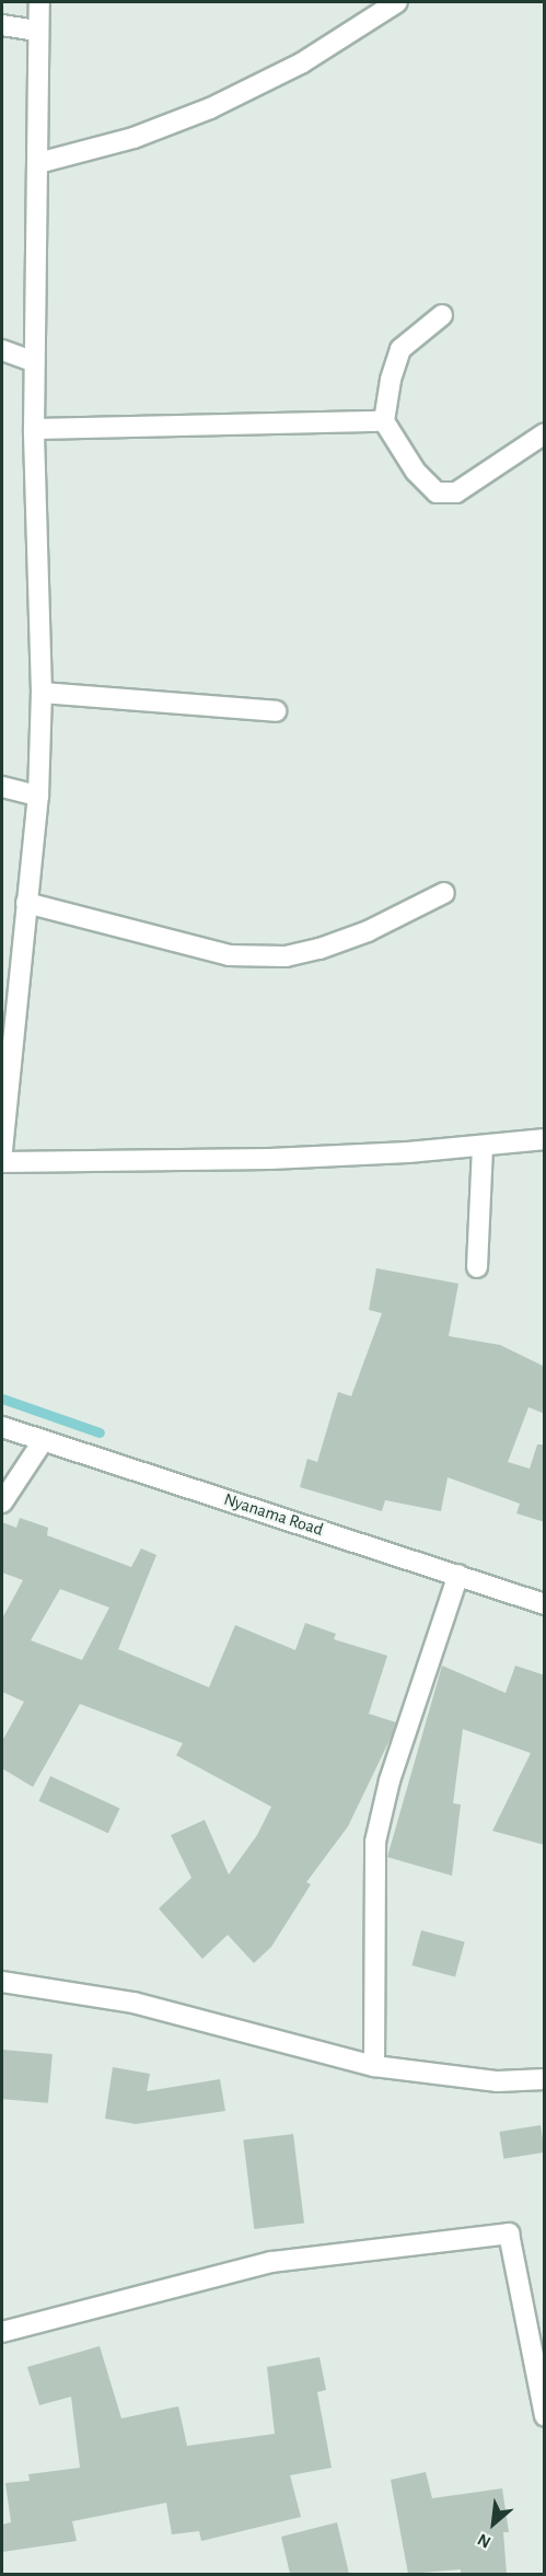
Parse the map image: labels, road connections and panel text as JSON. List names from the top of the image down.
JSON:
{
  "streets": {
    "street": ["Nyanama Road"]
  },
  "north": "bottom left"
}
